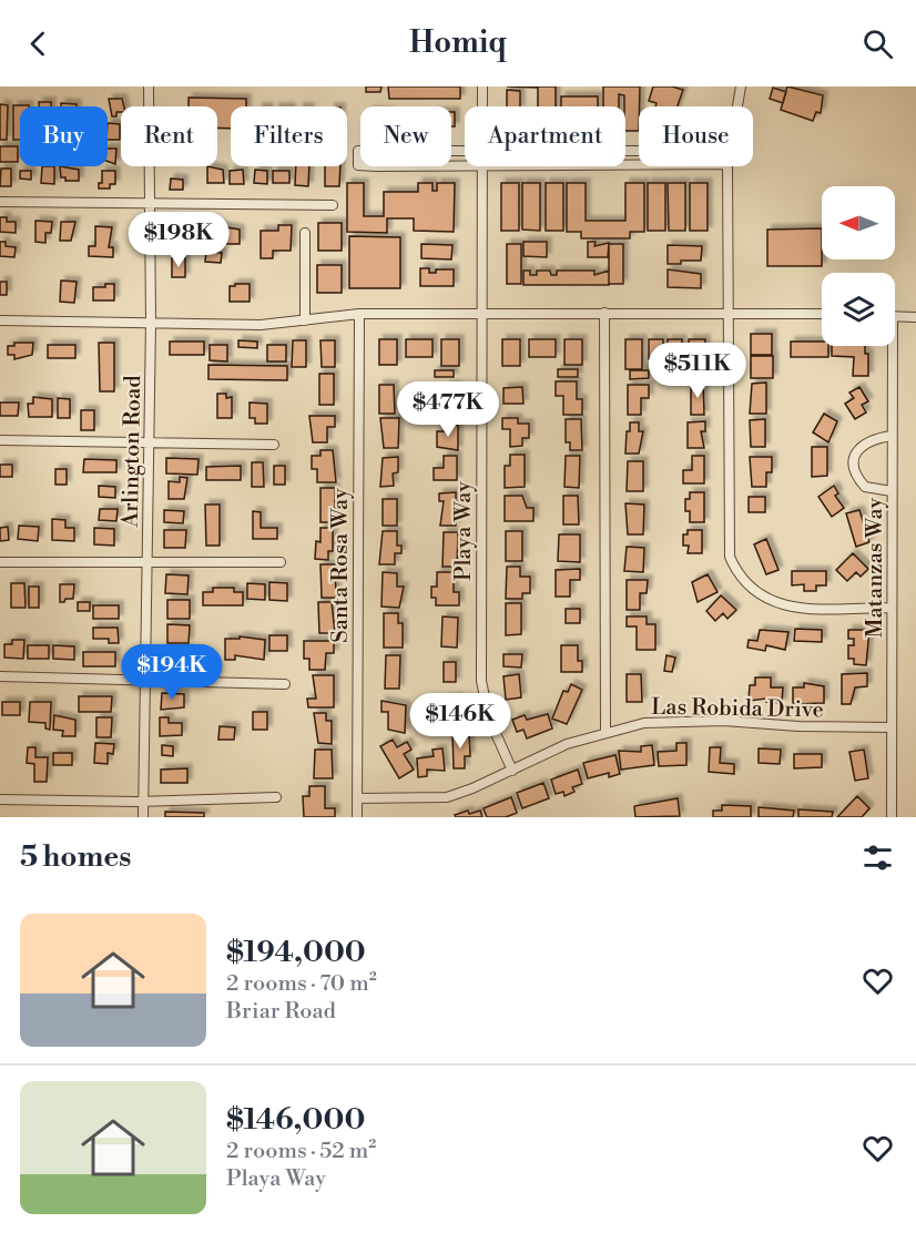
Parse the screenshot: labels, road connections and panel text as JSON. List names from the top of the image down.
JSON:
{
  "streets": {
    "street": [
      "Arlington Road",
      "Playa Way",
      "Santa Rosa Way",
      "Matanzas Way",
      "Las Robida Drive"
    ]
  },
  "crossings": [
    ["Playa Way", "Las Robida Drive"],
    ["Santa Rosa Way", "Las Robida Drive"],
    ["Matanzas Way", "Las Robida Drive"]
  ],
  "north": "left",
  "page": {
    "header": "Homiq",
    "chip": [
      "Buy",
      "Rent",
      "Filters",
      "New",
      "Apartment",
      "House"
    ],
    "price": [
      "$198K",
      "$511K",
      "$477K",
      "$194K",
      "$146K"
    ],
    "heading": "5 homes",
    "list": [
      {
        "name": "$194,000",
        "note": "2 rooms · 70 m² · Briar Road"
      },
      {
        "name": "$146,000",
        "note": "2 rooms · 52 m² · Playa Way"
      }
    ]
  }
}
